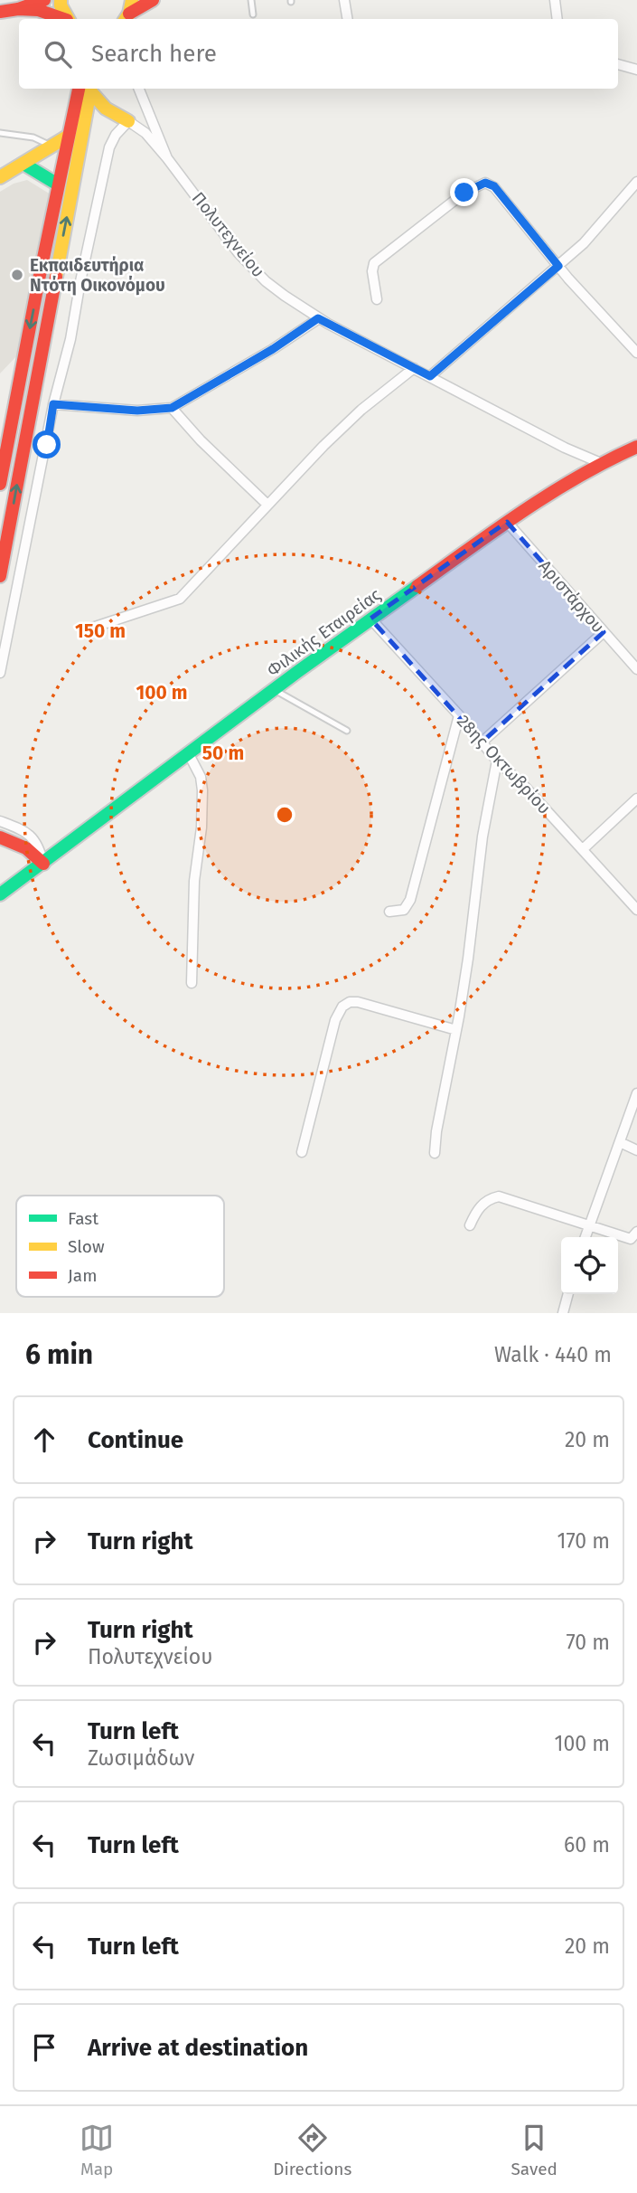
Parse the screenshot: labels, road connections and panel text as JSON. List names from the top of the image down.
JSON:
{
  "streets": {
    "main road": ["Φιλικής Εταιρείας"],
    "street": ["Πολυτεχνείου", "Αριστάρχου", "28ης Οκτωβρίου"]
  },
  "crossings": [
    ["Πολυτεχνείου", "Φιλικής Εταιρείας"],
    ["Αριστάρχου", "Φιλικής Εταιρείας"],
    ["Φιλικής Εταιρείας", "28ης Οκτωβρίου"]
  ],
  "places": ["Εκπαιδευτήρια Ντότη Οικονόμου"],
  "legend": ["Fast", "Slow", "Jam"],
  "page": {
    "search": "Search here",
    "heading": ["6 min", "Walk · 440 m"],
    "list": [
      ["Continue", "20 m"],
      ["Turn right", "170 m"],
      ["Turn right", "Πολυτεχνείου", "70 m"],
      ["Turn left", "Ζωσιμάδων", "100 m"],
      ["Turn left", "60 m"],
      ["Turn left", "20 m"],
      "Arrive at destination"
    ],
    "nav": ["Map", "Directions", "Saved"]
  },
  "rings": ["150 m", "100 m", "50 m"]
}
